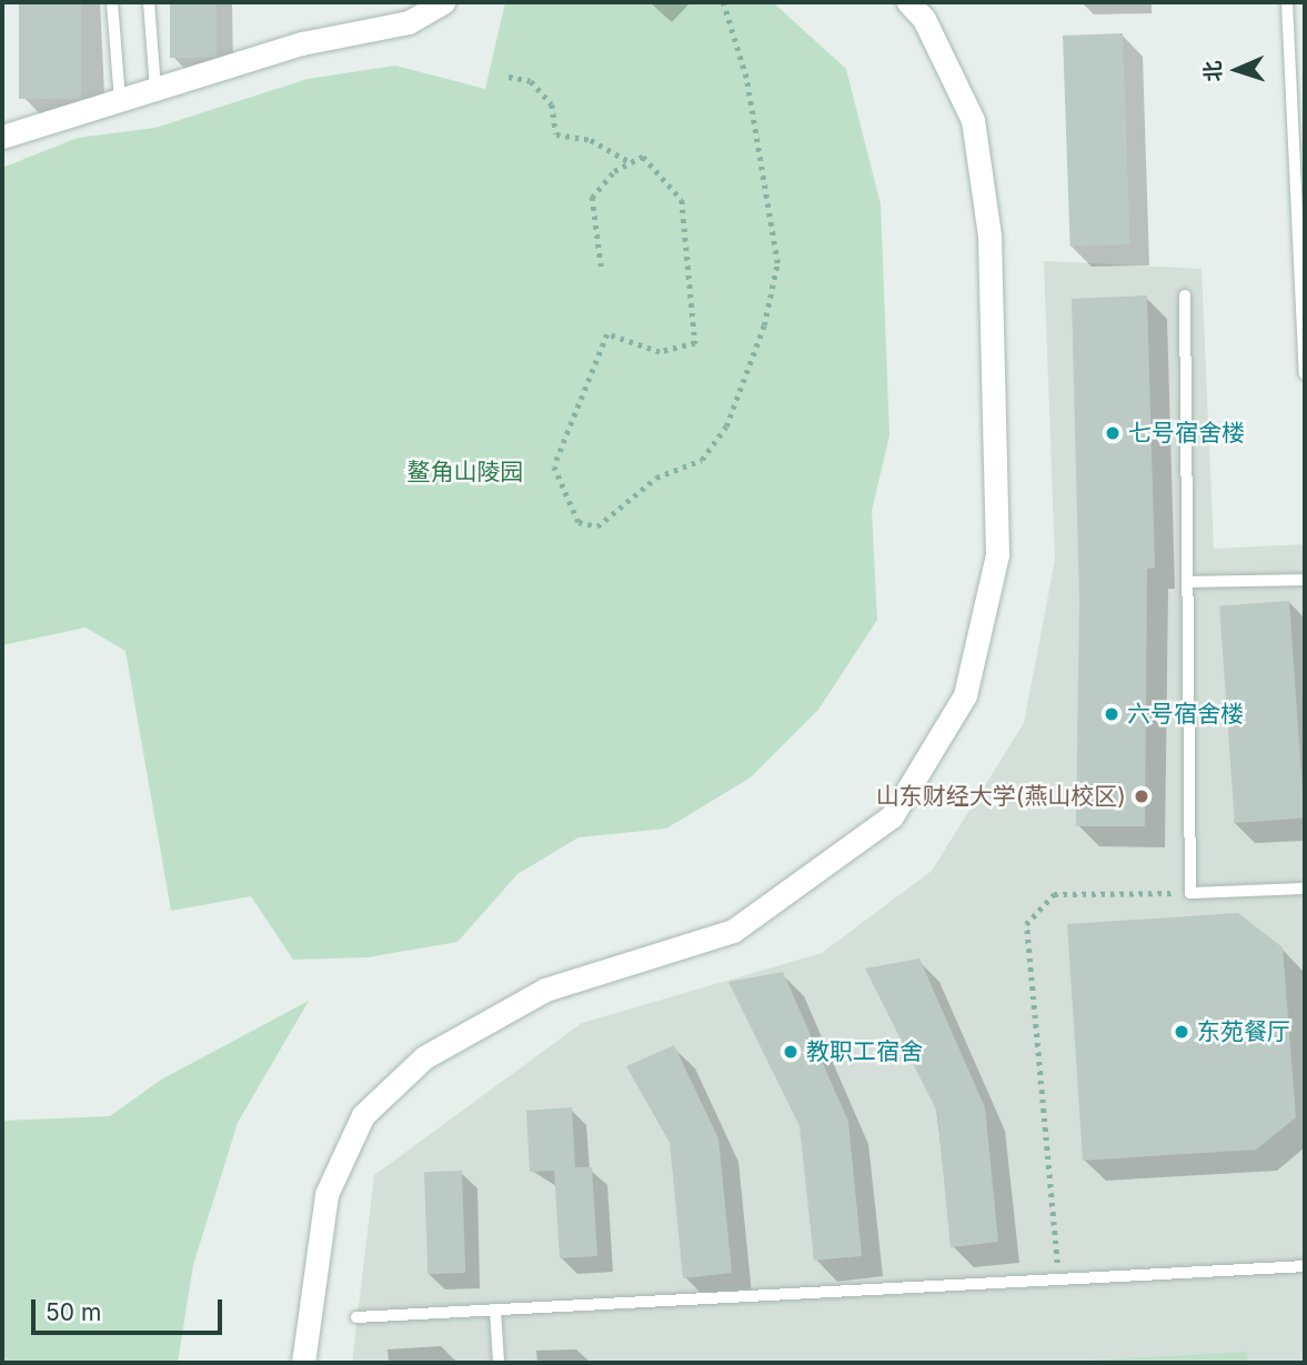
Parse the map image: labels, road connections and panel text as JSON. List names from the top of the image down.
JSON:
{
  "parks": ["鳌角山陵园"],
  "places": [
    "七号宿舍楼",
    "六号宿舍楼",
    "山东财经大学(燕山校区)",
    "东苑餐厅",
    "教职工宿舍"
  ],
  "scale_bar": "50 m",
  "north": "left"
}
